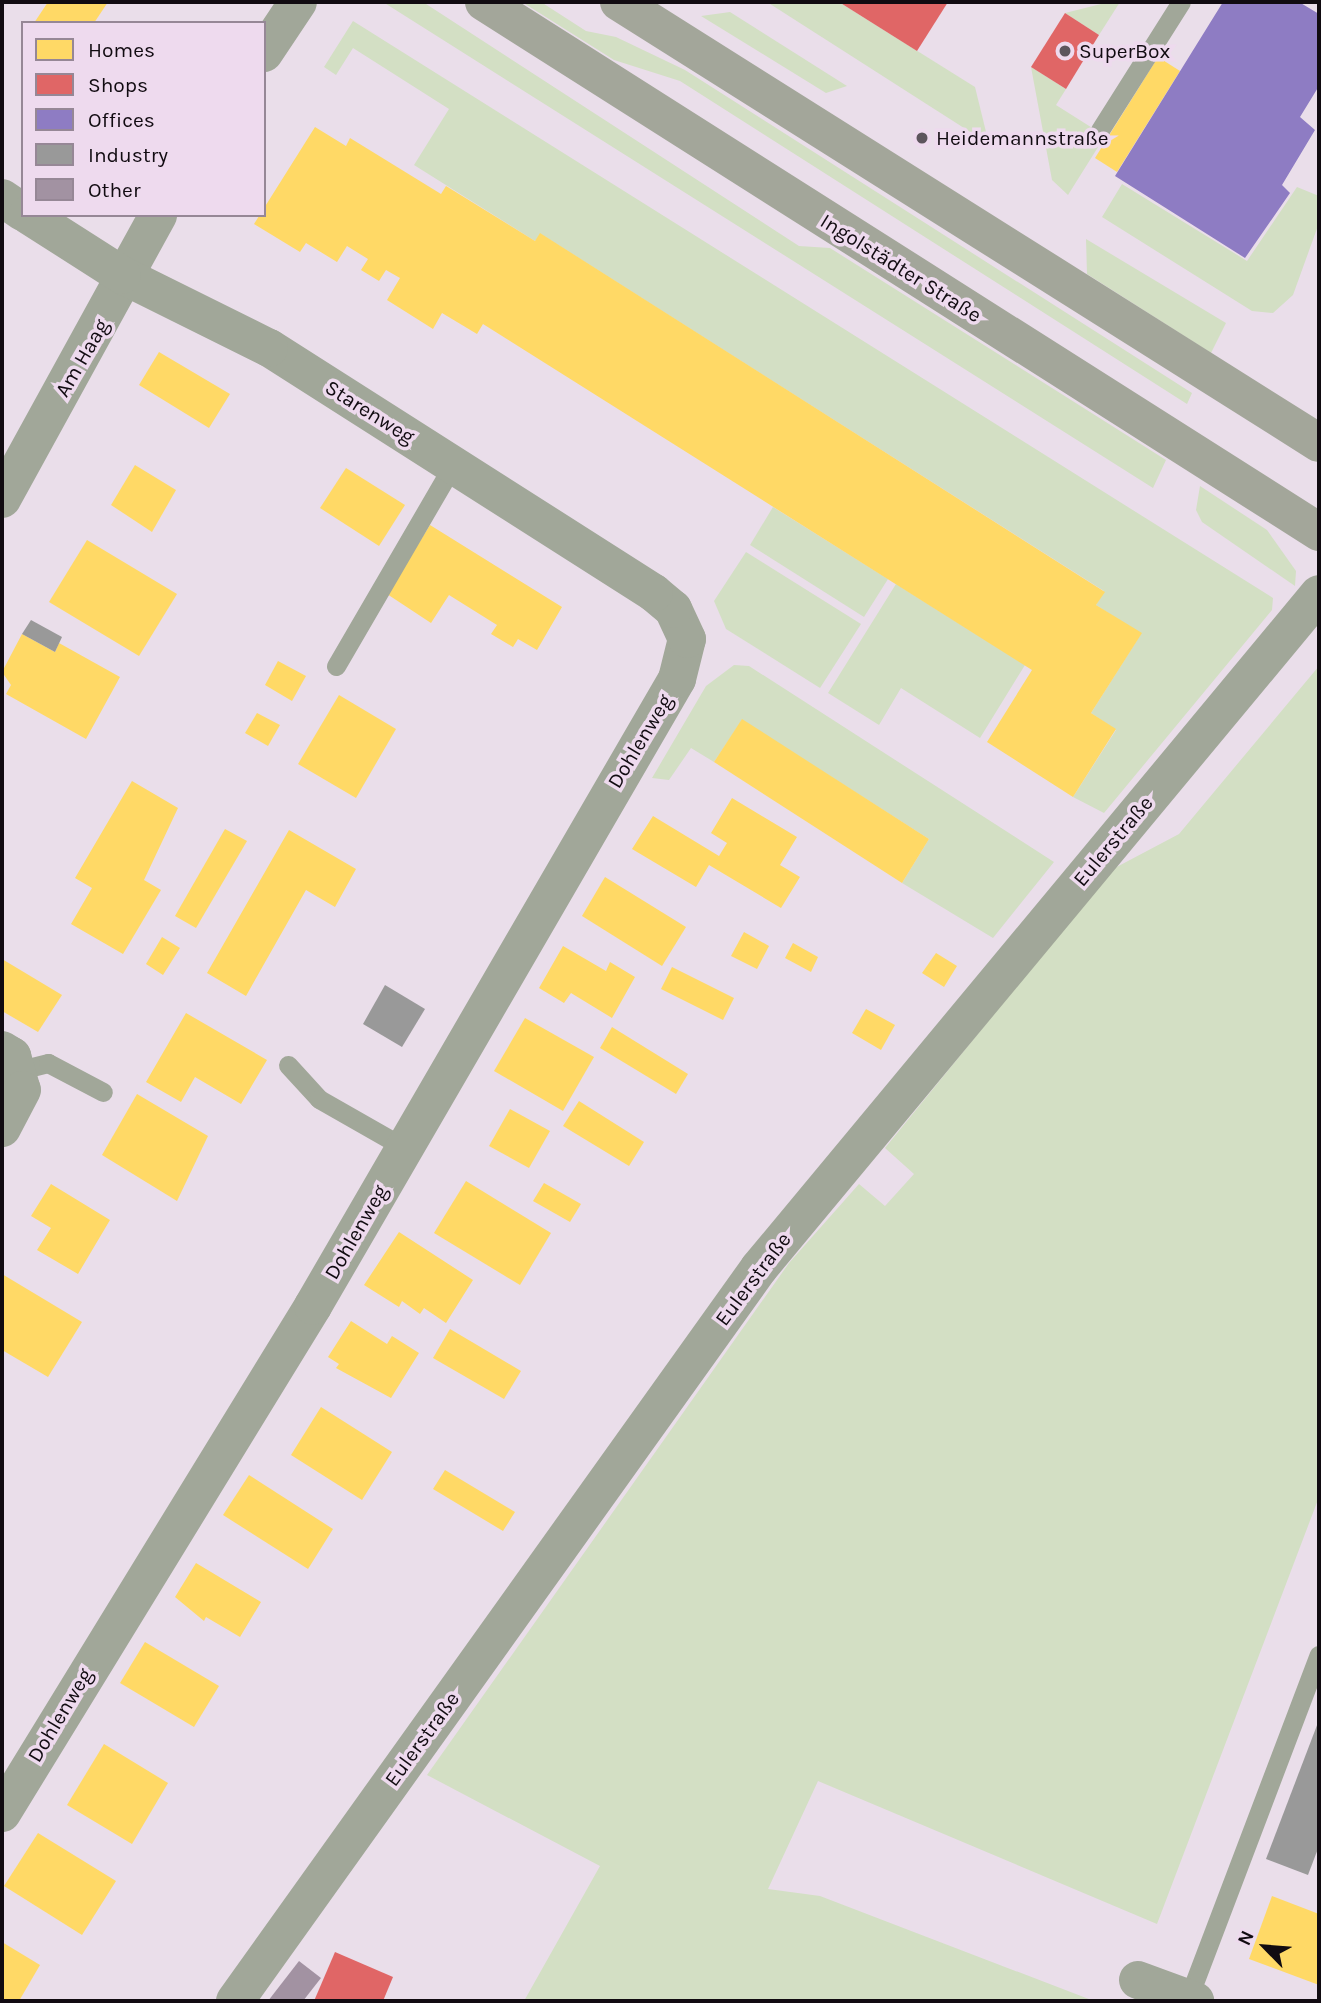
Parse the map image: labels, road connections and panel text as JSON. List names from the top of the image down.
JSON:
{
  "streets": {
    "main road": ["Ingolstädter Straße"],
    "street": [
      "Am Haag",
      "Starenweg",
      "Dohlenweg",
      "Eulerstraße"
    ]
  },
  "crossings": [
    ["Am Haag", "Starenweg"],
    ["Starenweg", "Dohlenweg"]
  ],
  "places": ["SuperBox", "Heidemannstraße"],
  "legend": [
    "Homes",
    "Shops",
    "Offices",
    "Industry",
    "Other"
  ],
  "north": "top left"
}
